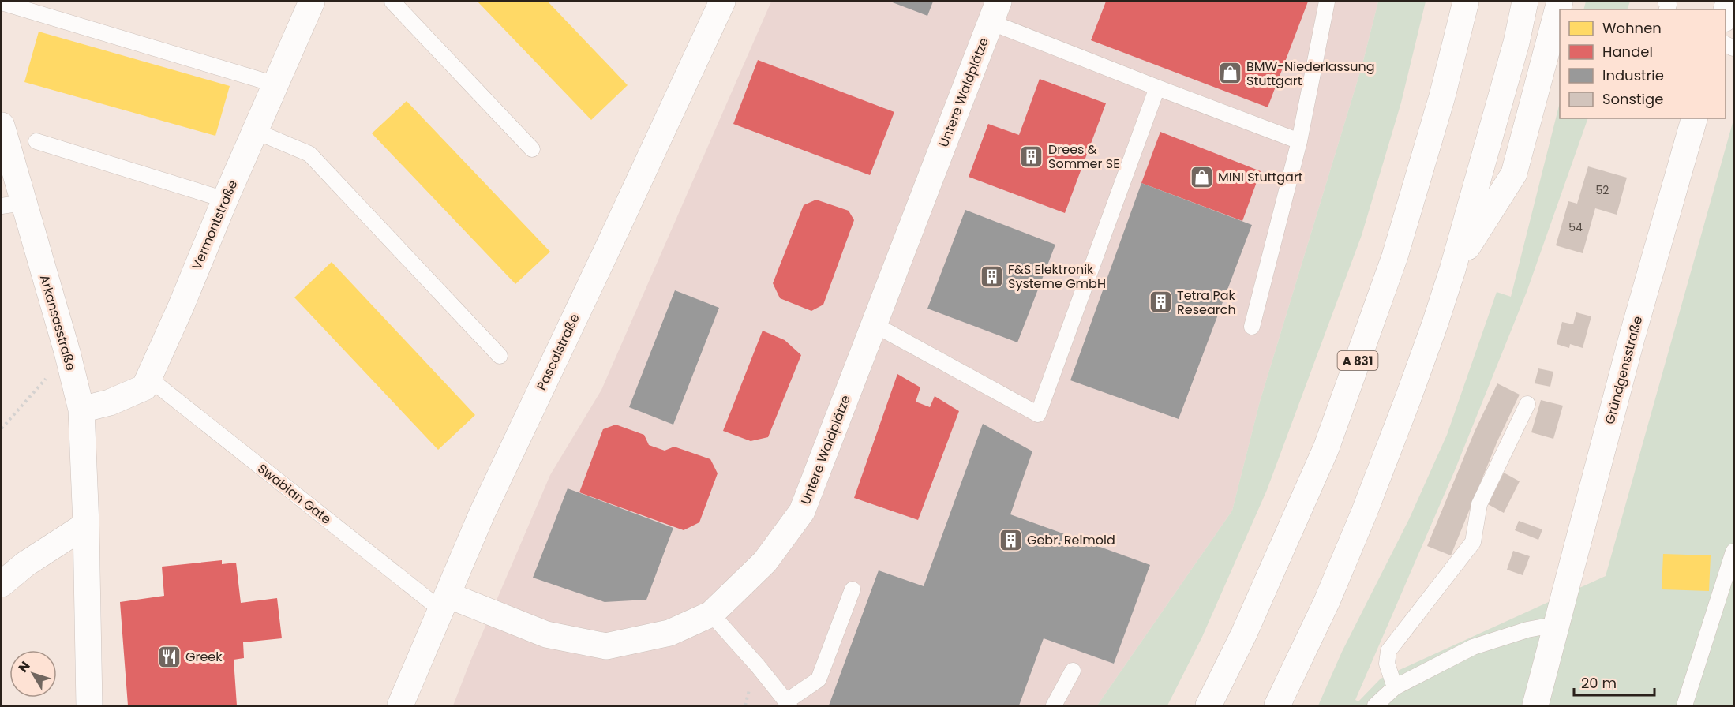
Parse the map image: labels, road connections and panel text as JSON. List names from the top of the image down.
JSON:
{
  "streets": {
    "main road": [
      "Untere Waldplätze",
      "Vermontstraße",
      "Arkansasstraße",
      "Pascalstraße",
      "A 831",
      "Gründgensstraße"
    ],
    "lane": ["Swabian Gate"]
  },
  "crossings": [
    ["Untere Waldplätze", "Pascalstraße"],
    ["Untere Waldplätze", "Swabian Gate"],
    ["Vermontstraße", "Arkansasstraße"],
    ["Vermontstraße", "Swabian Gate"],
    ["Pascalstraße", "Swabian Gate"]
  ],
  "places": {
    "shop": ["BMW-Niederlassung Stuttgart", "MINI Stuttgart"],
    "building": [
      "Drees & Sommer SE",
      "F&S Elektronik Systeme GmbH",
      "Tetra Pak Research",
      "Gebr. Reimold"
    ],
    "restaurant": ["Greek"]
  },
  "house_numbers": ["52", "54"],
  "legend": [
    "Wohnen",
    "Handel",
    "Industrie",
    "Sonstige"
  ],
  "scale_bar": "20 m",
  "north": "top left"
}
